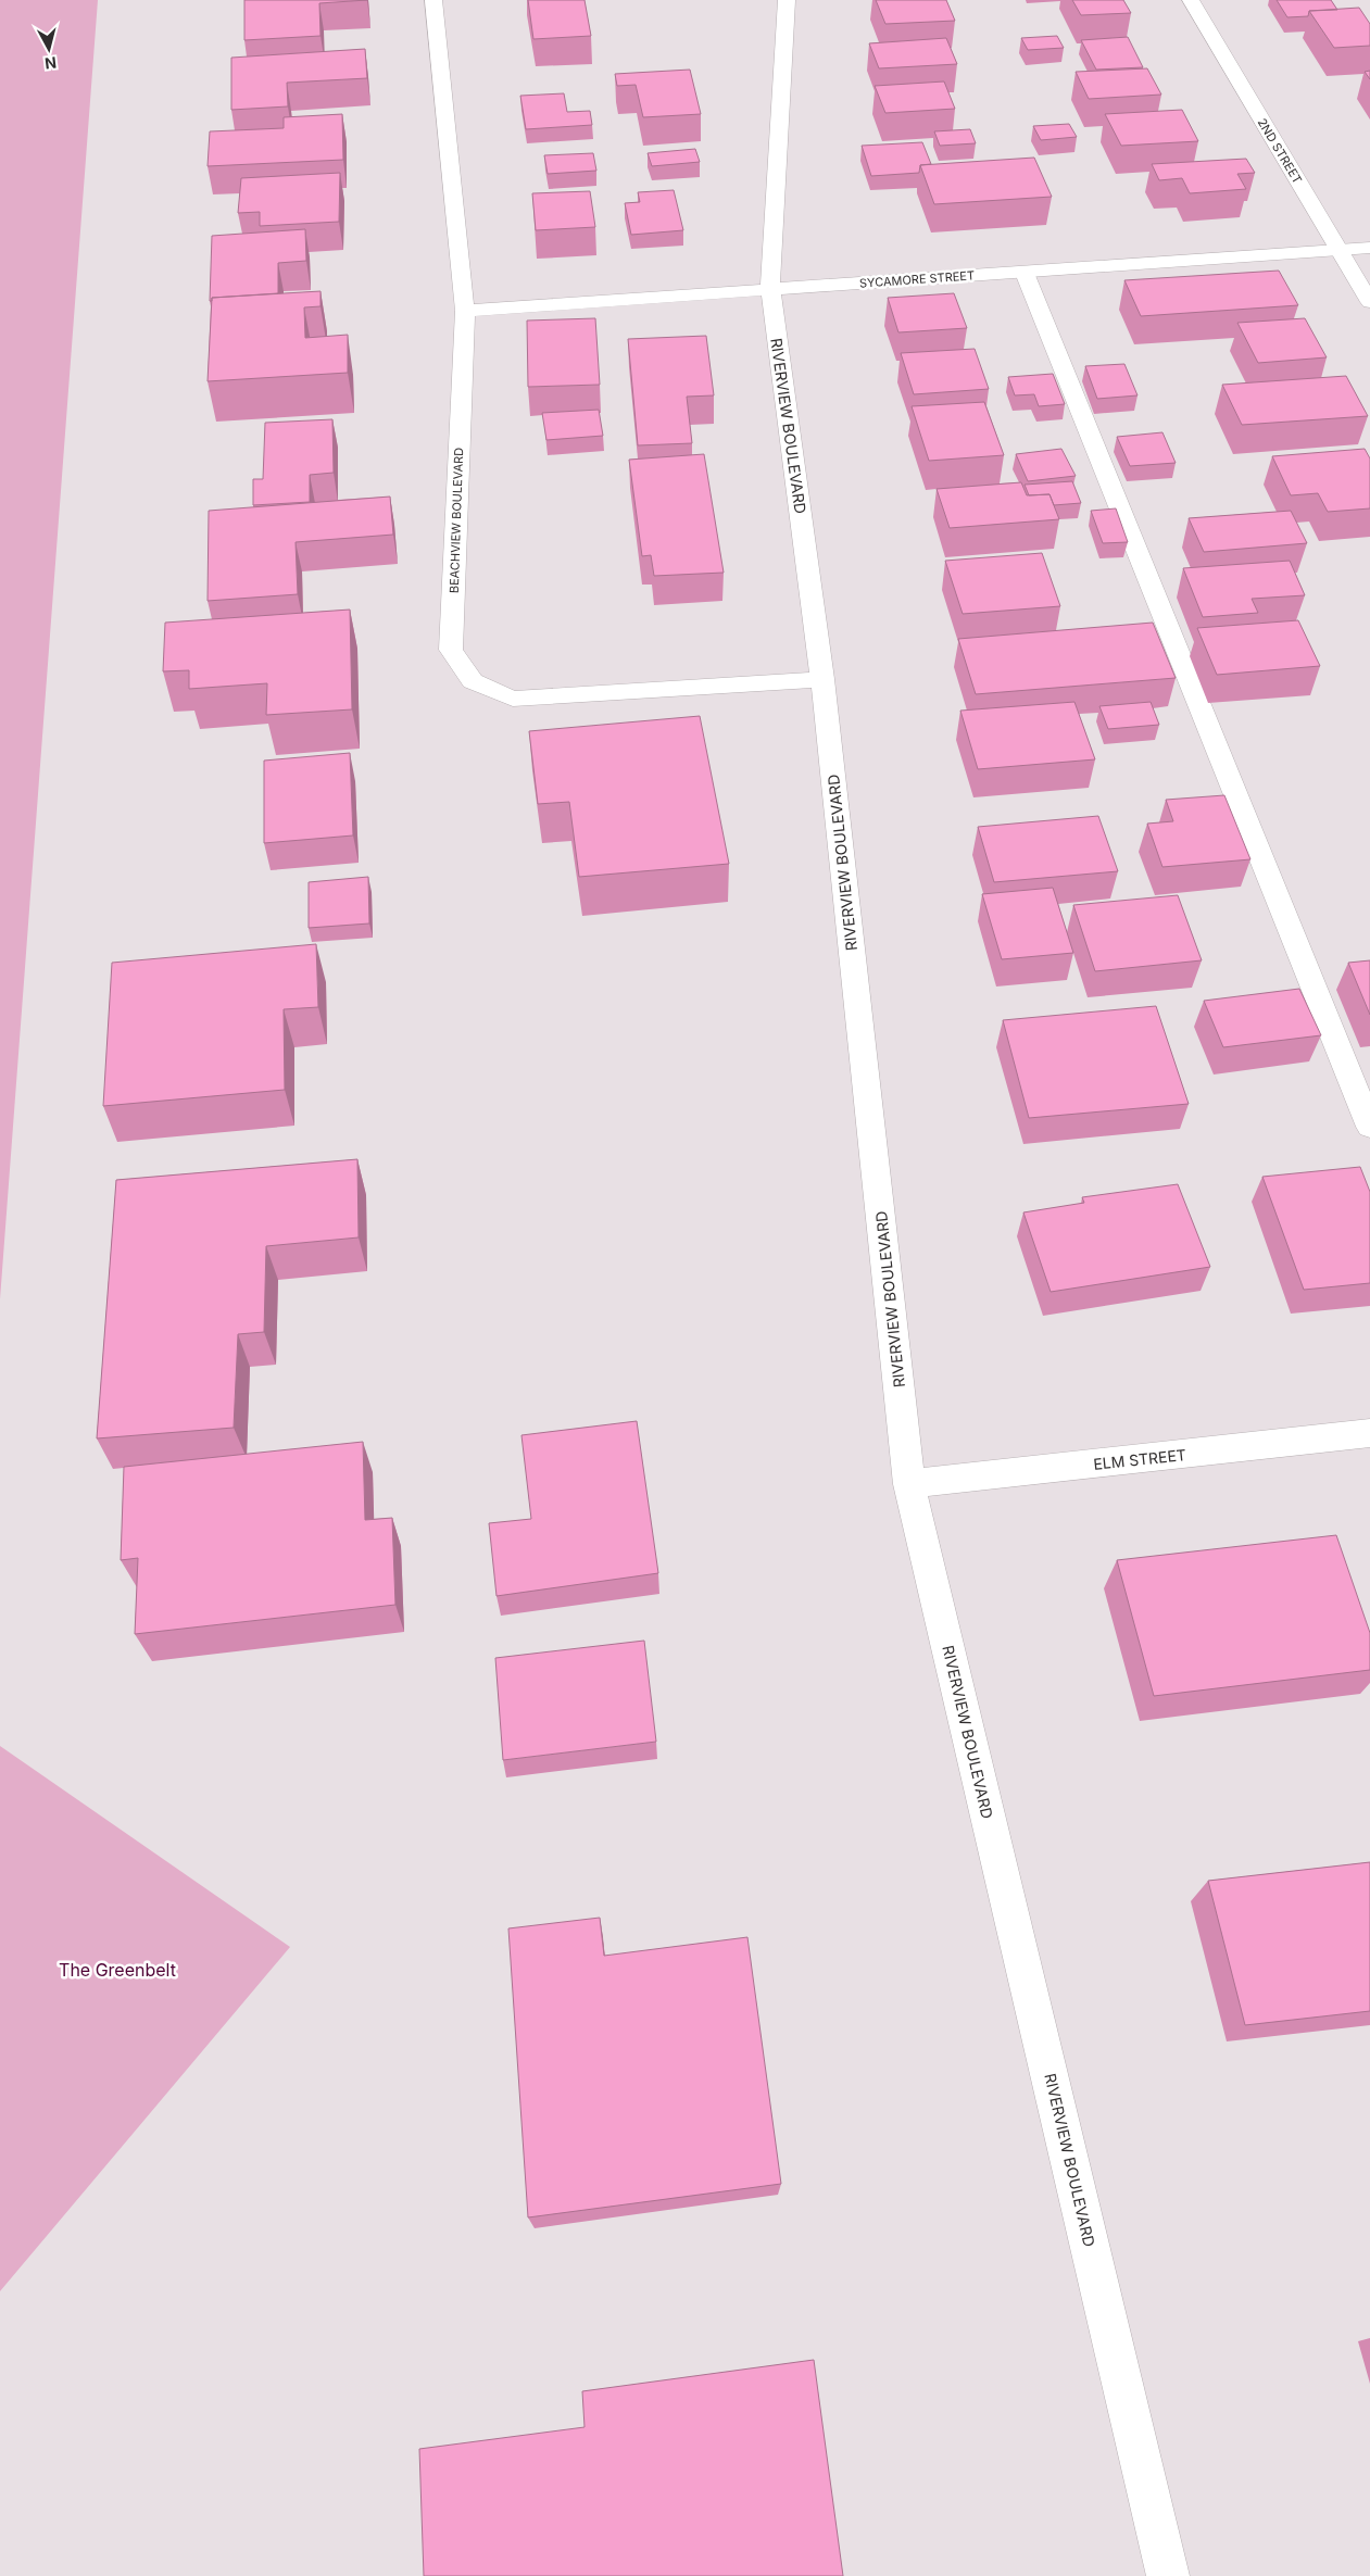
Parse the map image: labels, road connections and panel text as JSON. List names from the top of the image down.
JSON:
{
  "streets": {
    "street": [
      "2ND STREET",
      "SYCAMORE STREET",
      "RIVERVIEW BOULEVARD",
      "BEACHVIEW BOULEVARD",
      "ELM STREET"
    ]
  },
  "crossings": [
    ["2ND STREET", "SYCAMORE STREET"],
    ["SYCAMORE STREET", "RIVERVIEW BOULEVARD"],
    ["SYCAMORE STREET", "BEACHVIEW BOULEVARD"],
    ["RIVERVIEW BOULEVARD", "BEACHVIEW BOULEVARD"],
    ["RIVERVIEW BOULEVARD", "ELM STREET"]
  ],
  "parks": ["The Greenbelt"],
  "north": "bottom"
}
